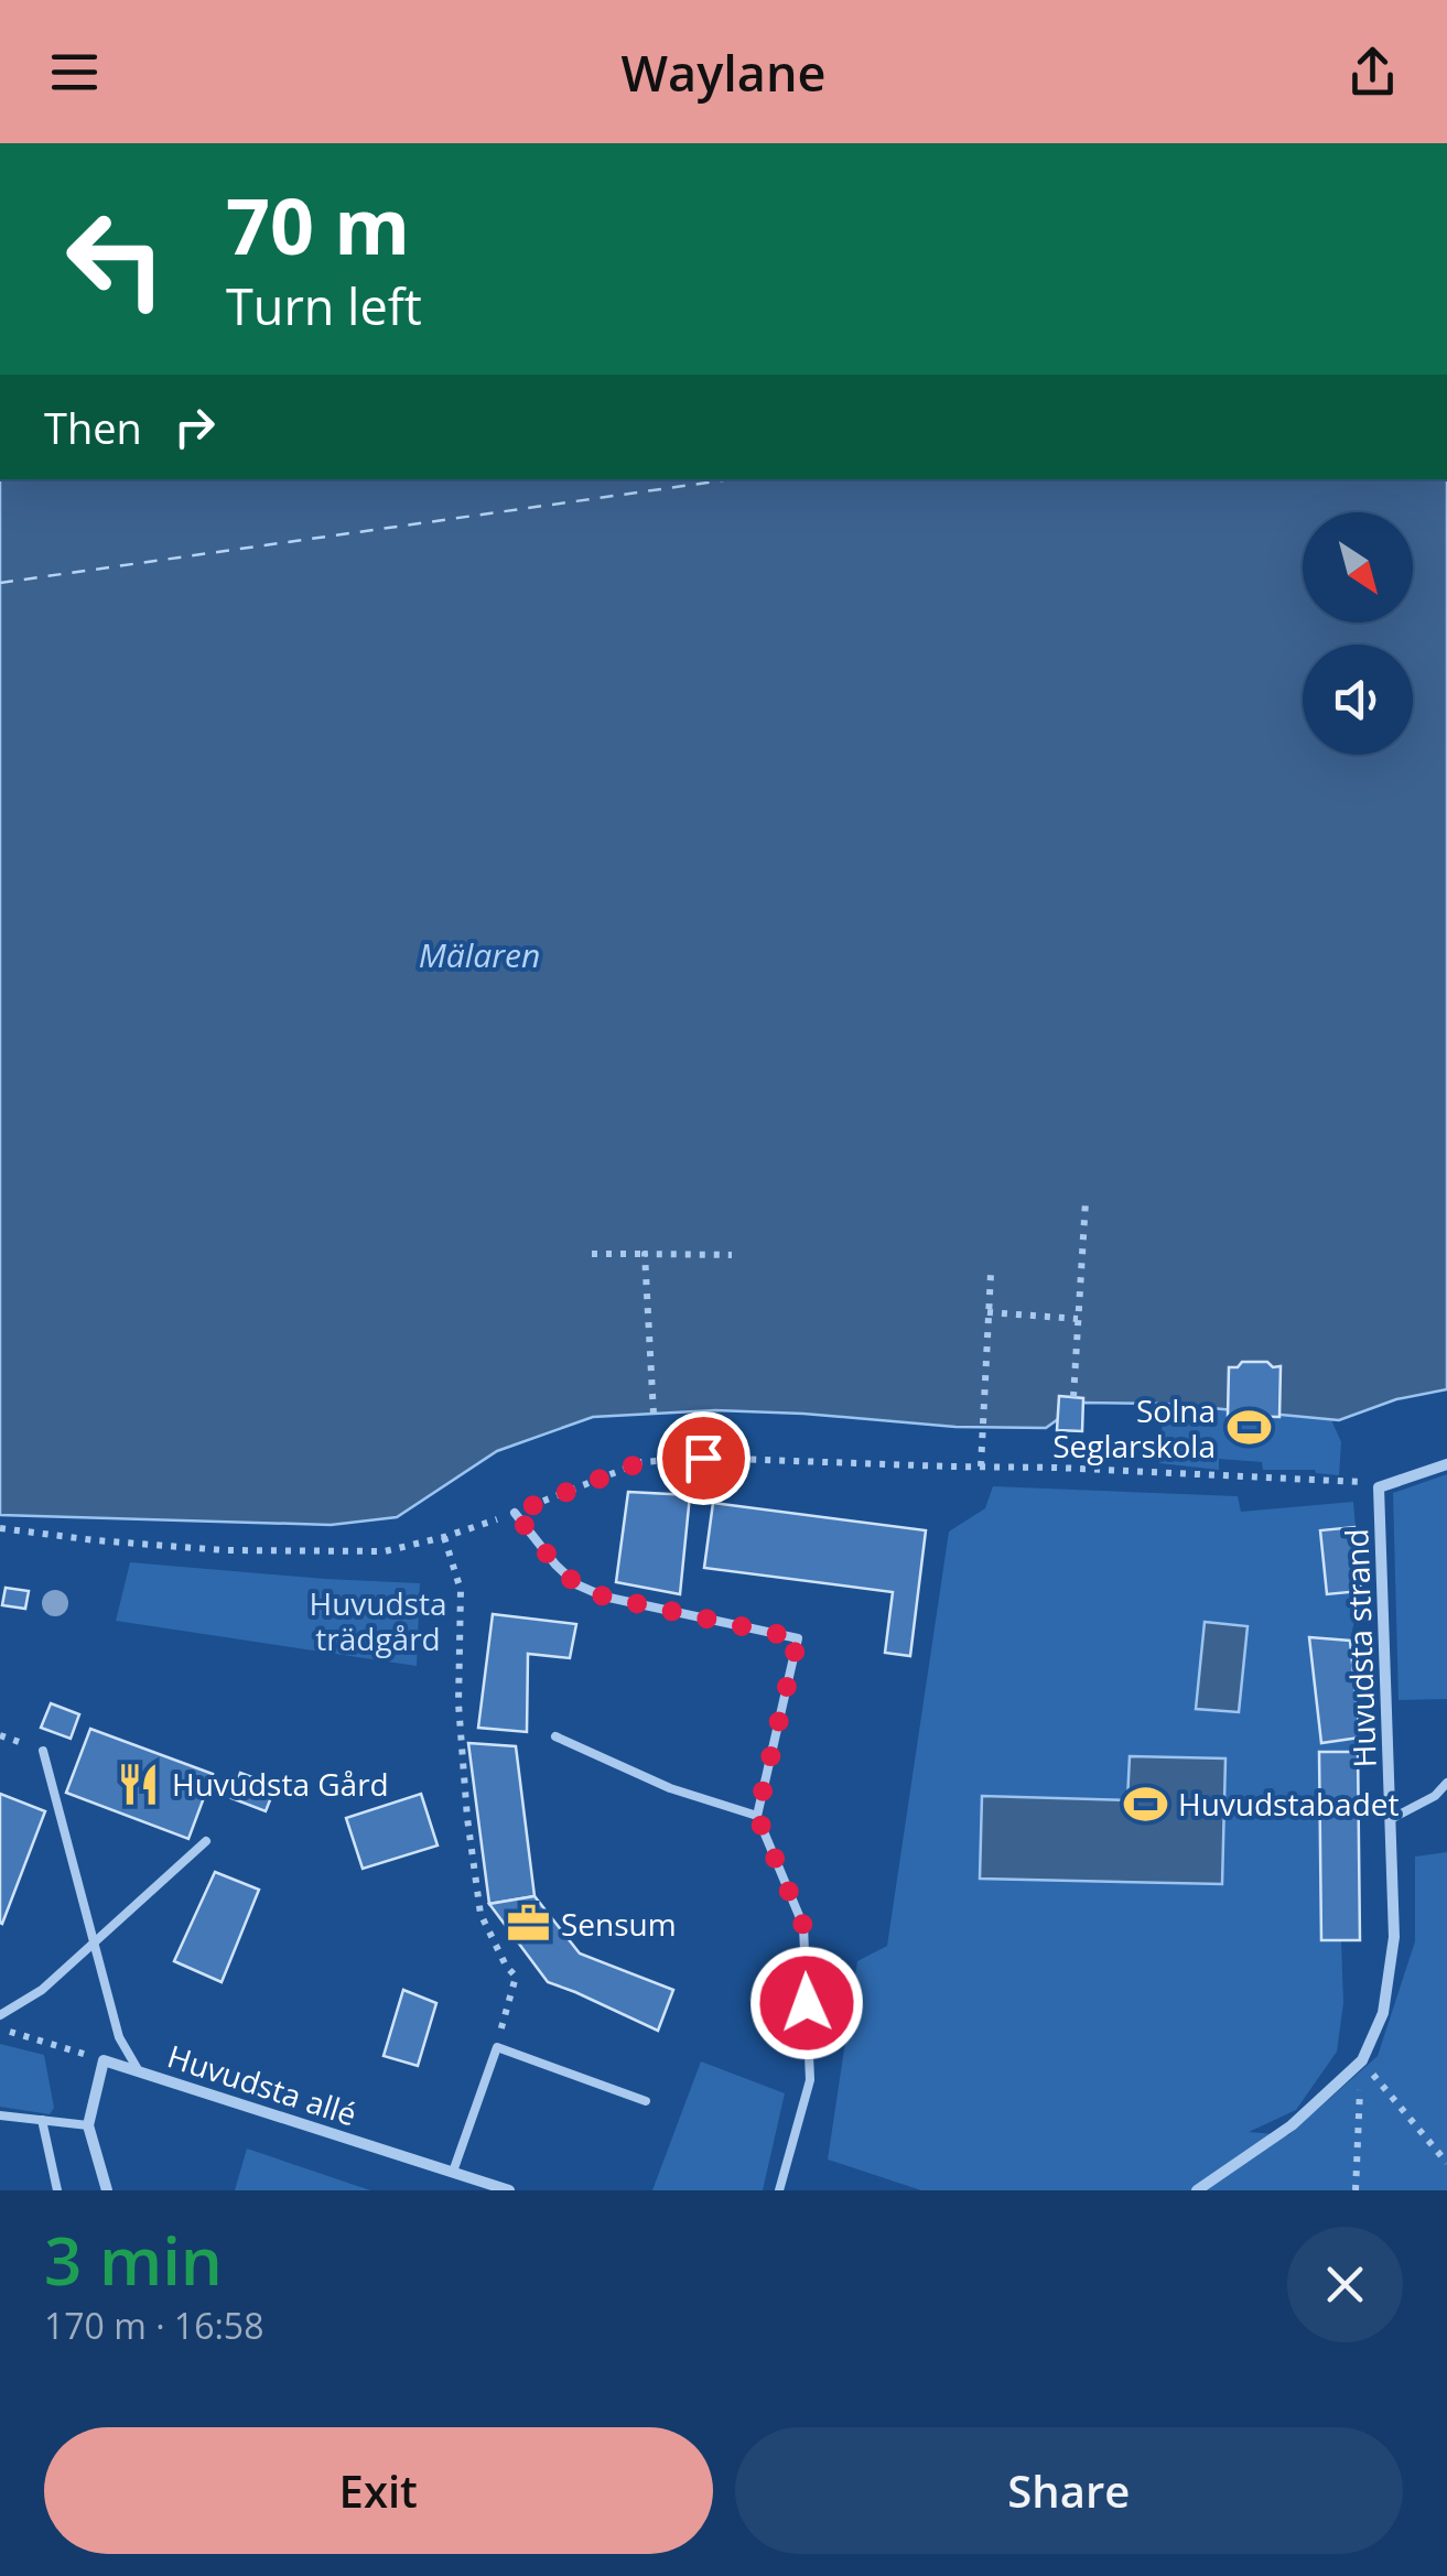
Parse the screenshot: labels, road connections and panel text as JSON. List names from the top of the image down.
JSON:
{
  "streets": {
    "street": ["Huvudsta strand", "Huvudsta allé"]
  },
  "water": ["Mälaren"],
  "parks": ["Huvudsta trädgård"],
  "places": {
    "sports": ["Solna Seglarskola", "Huvudstabadet"],
    "restaurant": ["Huvudsta Gård"],
    "office": ["Sensum"]
  },
  "north": "bottom right",
  "page": {
    "header": "Waylane",
    "turn": ["70 m", "Turn left"],
    "then": "Then",
    "heading": ["3 min", "170 m · 16:58"],
    "buttons": ["Exit", "Share"]
  }
}
